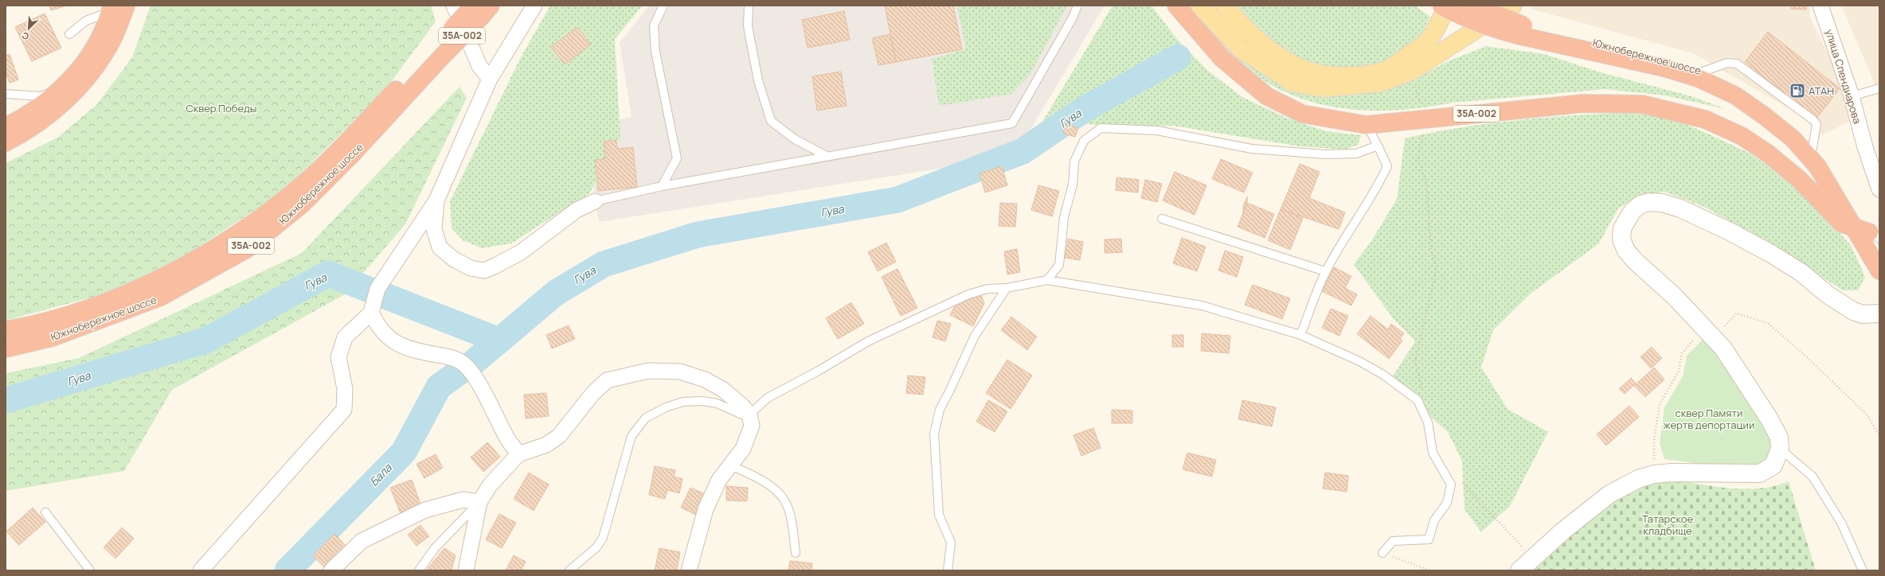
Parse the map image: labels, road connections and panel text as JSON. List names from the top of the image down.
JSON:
{
  "streets": {
    "highway": ["35А-002", "Южнобережное шоссе"],
    "street": ["улица Спендиарова"]
  },
  "crossings": [
    ["35А-002", "Южнобережное шоссе"]
  ],
  "water": ["Гува", "Бала"],
  "parks": ["Сквер Победы", "сквер Памяти жертв депортации", "Татарское кладбище"],
  "places": {
    "fuel station": ["АТАН"]
  },
  "north": "bottom left"
}
